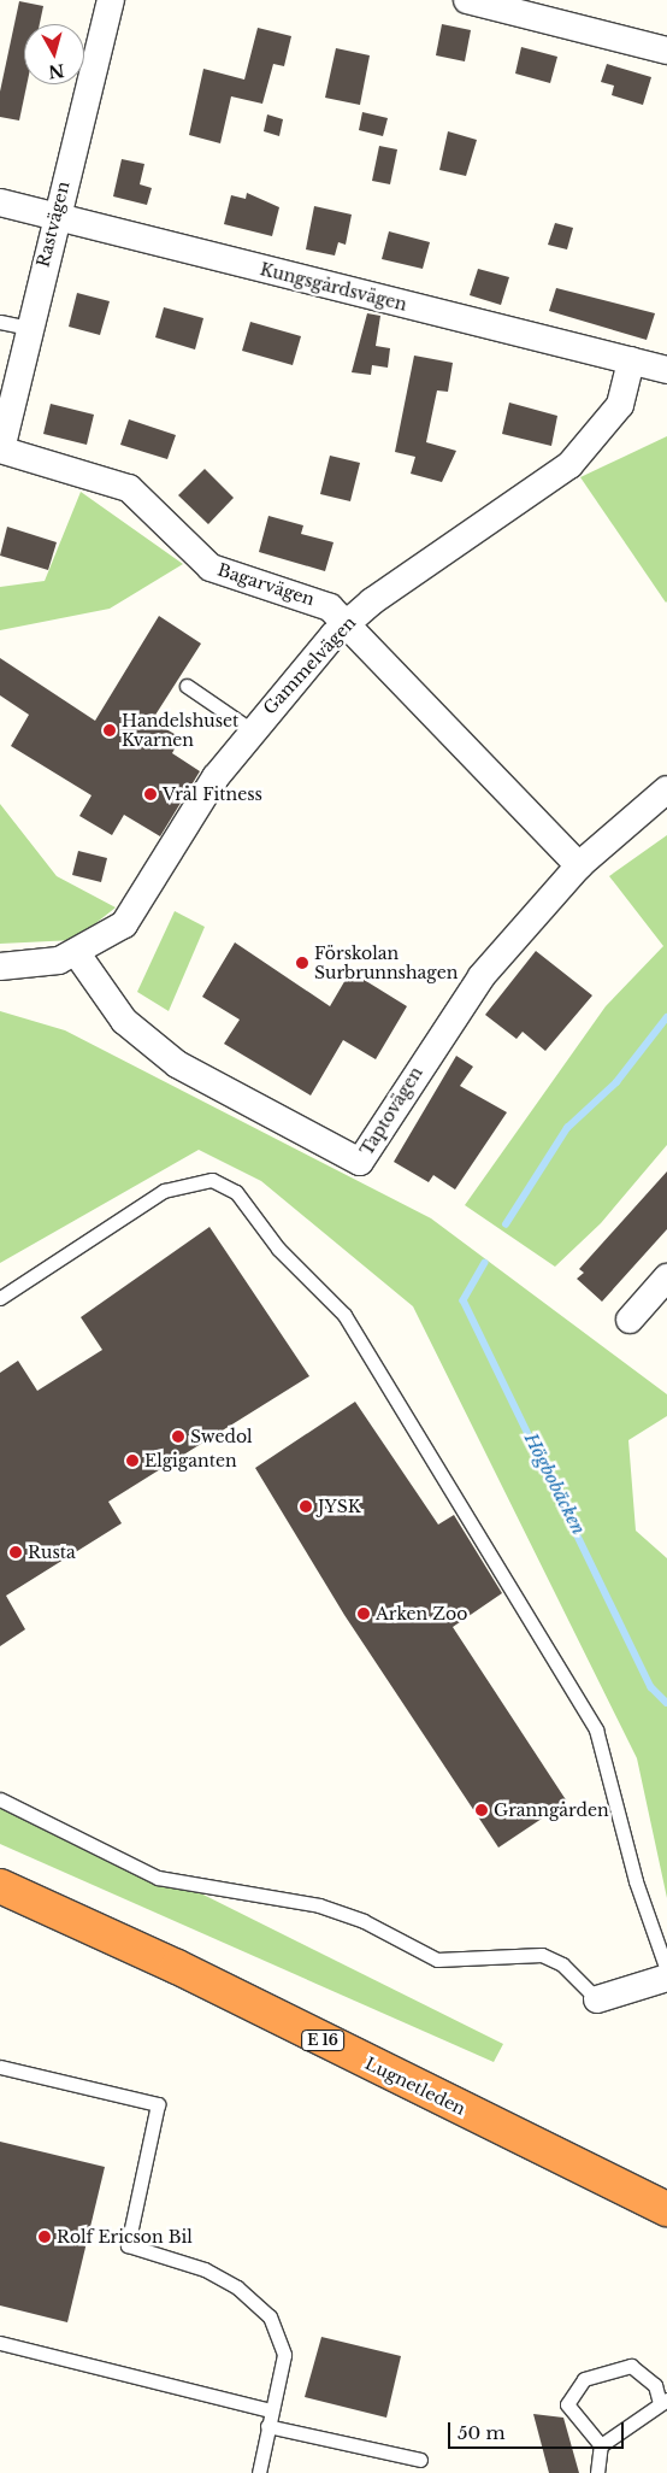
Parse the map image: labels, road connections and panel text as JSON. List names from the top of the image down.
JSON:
{
  "streets": {
    "highway": ["E 16", "Lugnetleden"],
    "street": [
      "Rastvägen",
      "Kungsgårdsvägen",
      "Bagarvägen",
      "Gammelvägen",
      "Taptovägen"
    ]
  },
  "crossings": [
    ["Rastvägen", "Kungsgårdsvägen"],
    ["Rastvägen", "Bagarvägen"],
    ["Kungsgårdsvägen", "Gammelvägen"],
    ["Bagarvägen", "Gammelvägen"],
    ["Gammelvägen", "Taptovägen"]
  ],
  "water": ["Högbobäcken"],
  "places": [
    "Handelshuset Kvarnen",
    "Vrål Fitness",
    "Förskolan Surbrunnshagen",
    "Swedol",
    "Elgiganten",
    "JYSK",
    "Rusta",
    "Arken Zoo",
    "Granngården",
    "Rolf Ericson Bil"
  ],
  "scale_bar": "50 m",
  "north": "bottom"
}
